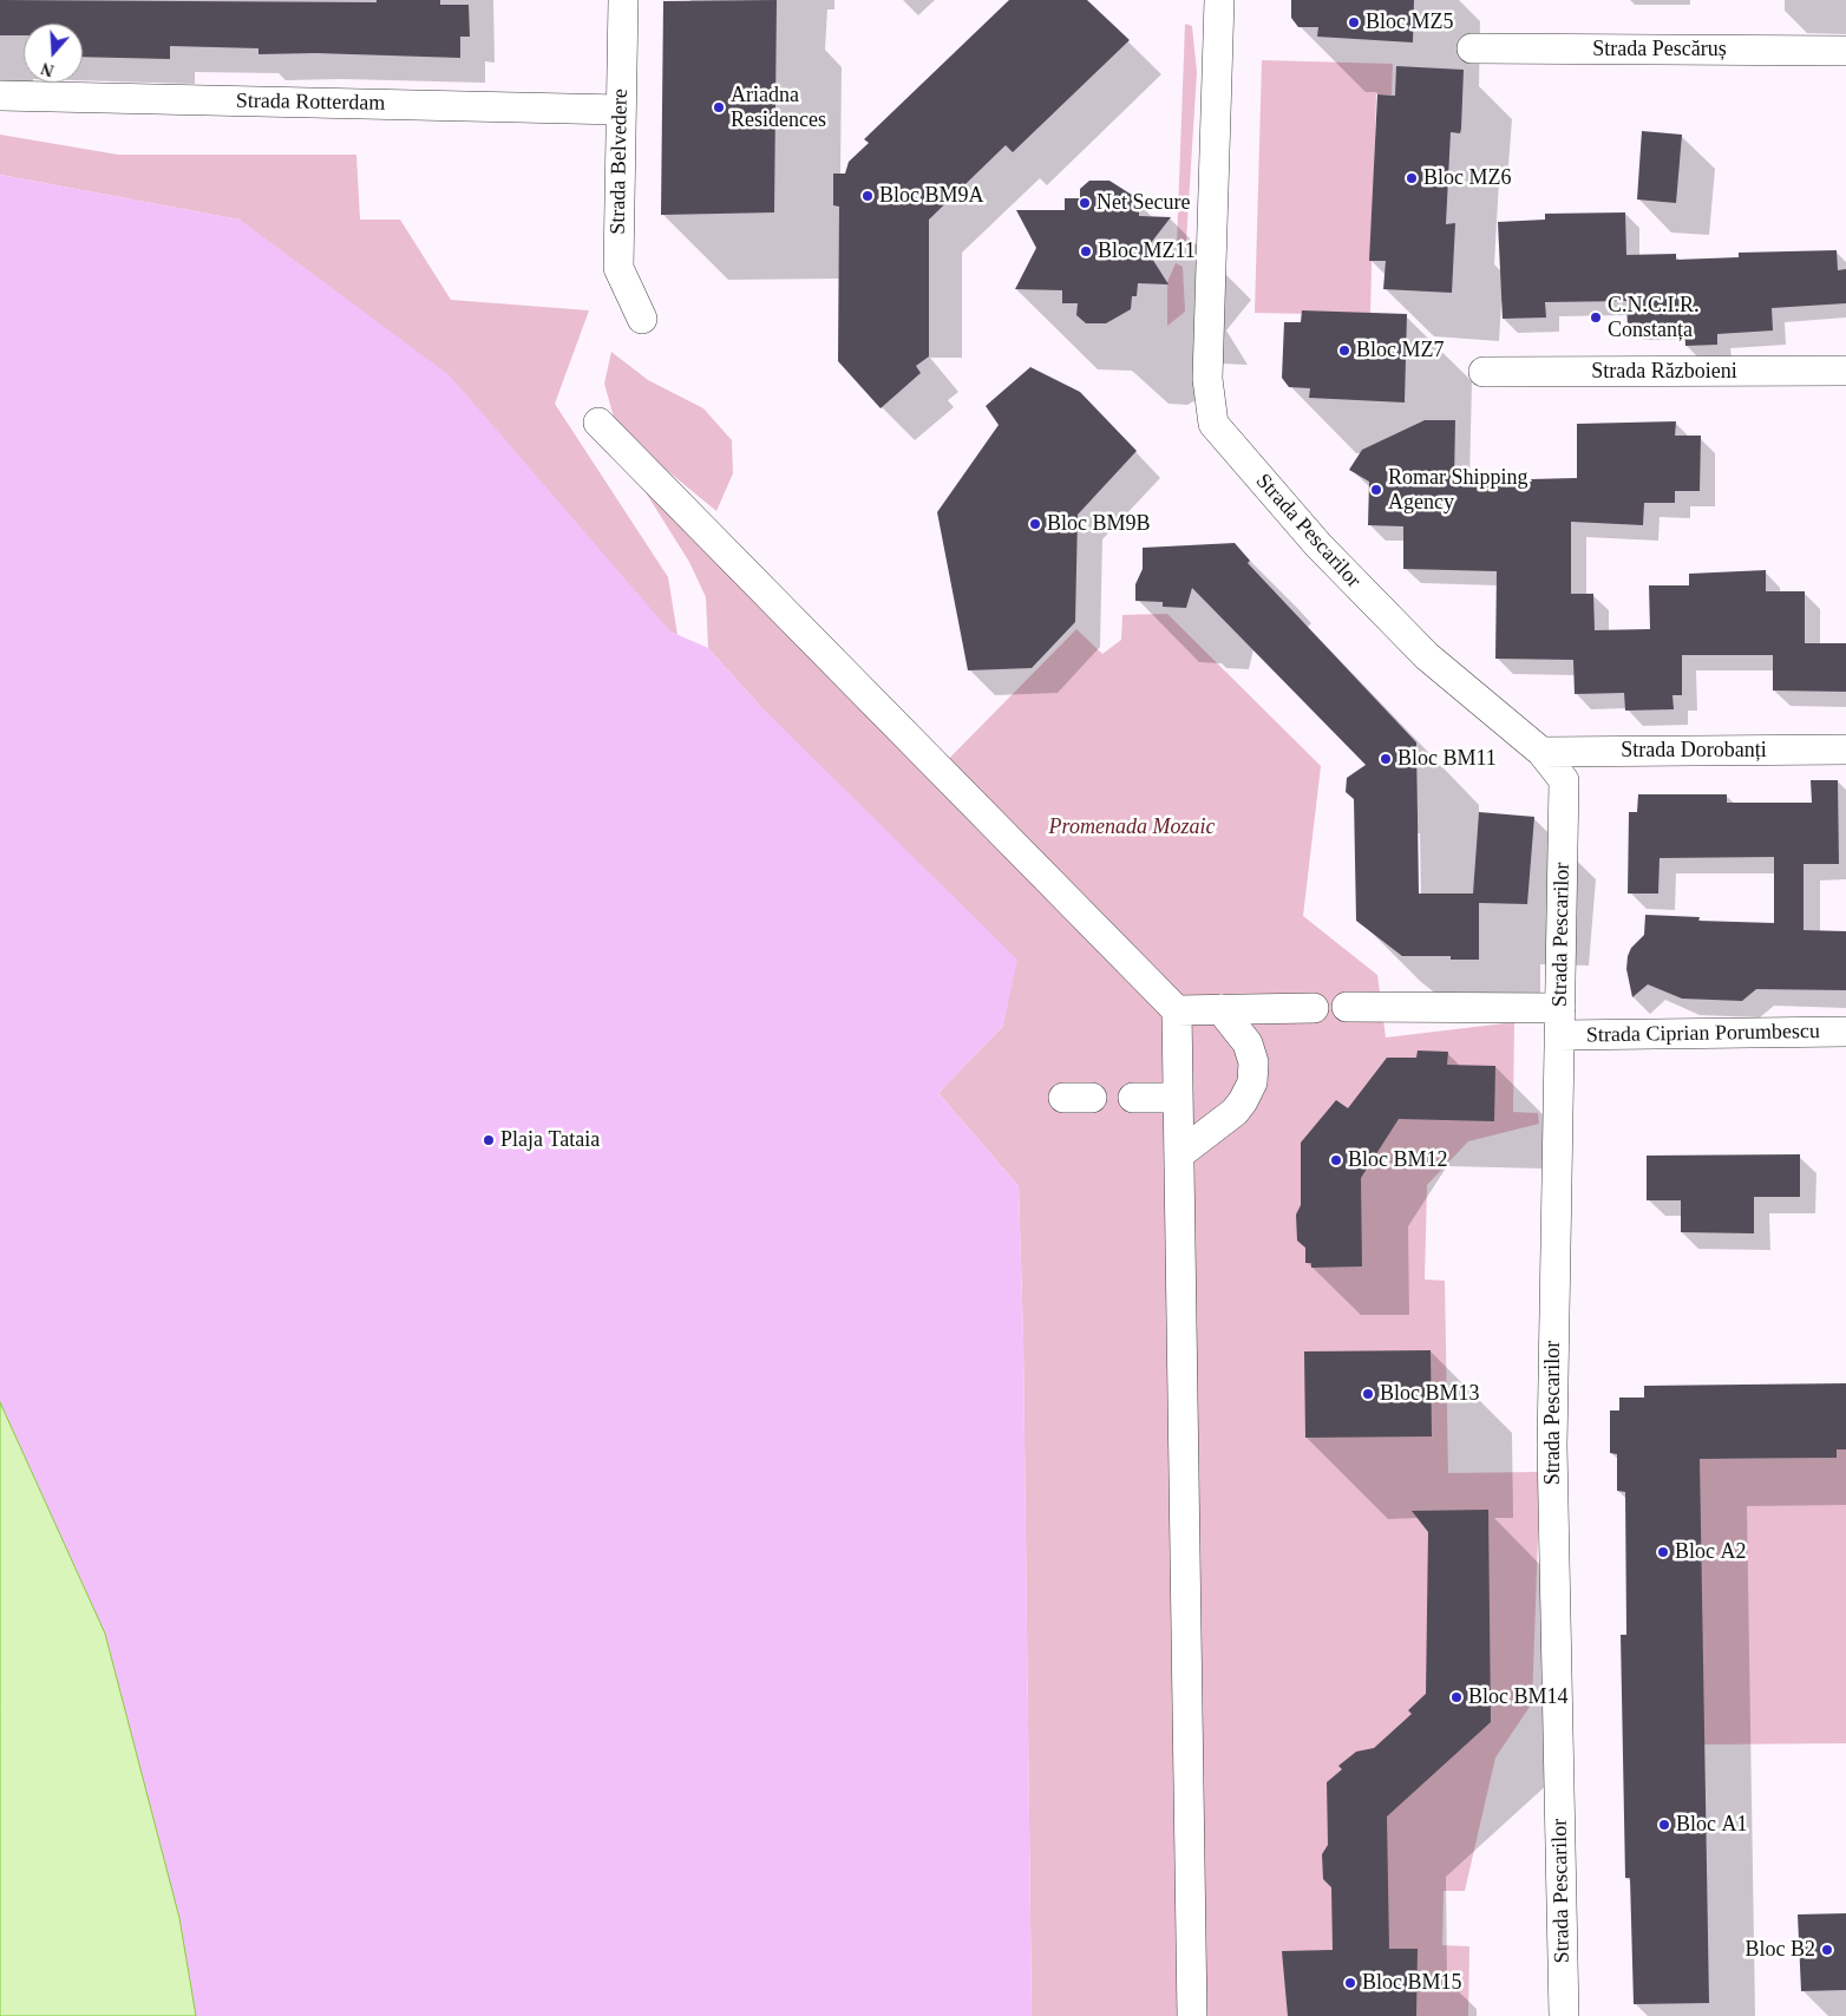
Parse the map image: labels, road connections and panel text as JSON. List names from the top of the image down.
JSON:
{
  "streets": {
    "street": [
      "Strada Pescăruș",
      "Strada Rotterdam",
      "Strada Belvedere",
      "Strada Războieni",
      "Strada Pescarilor",
      "Strada Dorobanți",
      "Strada Ciprian Porumbescu"
    ]
  },
  "crossings": [
    ["Strada Rotterdam", "Strada Belvedere"],
    ["Strada Pescarilor", "Strada Dorobanți"],
    ["Strada Pescarilor", "Strada Ciprian Porumbescu"]
  ],
  "parks": ["Promenada Mozaic"],
  "places": [
    "Bloc MZ5",
    "Ariadna Residences",
    "Bloc MZ6",
    "Bloc BM9A",
    "Net Secure",
    "Bloc MZ11",
    "C.N.C.I.R. Constanța",
    "Bloc MZ7",
    "Romar Shipping Agency",
    "Bloc BM9B",
    "Bloc BM11",
    "Plaja Tataia",
    "Bloc BM12",
    "Bloc BM13",
    "Bloc A2",
    "Bloc BM14",
    "Bloc A1",
    "Bloc B2",
    "Bloc BM15"
  ],
  "north": "bottom"
}
